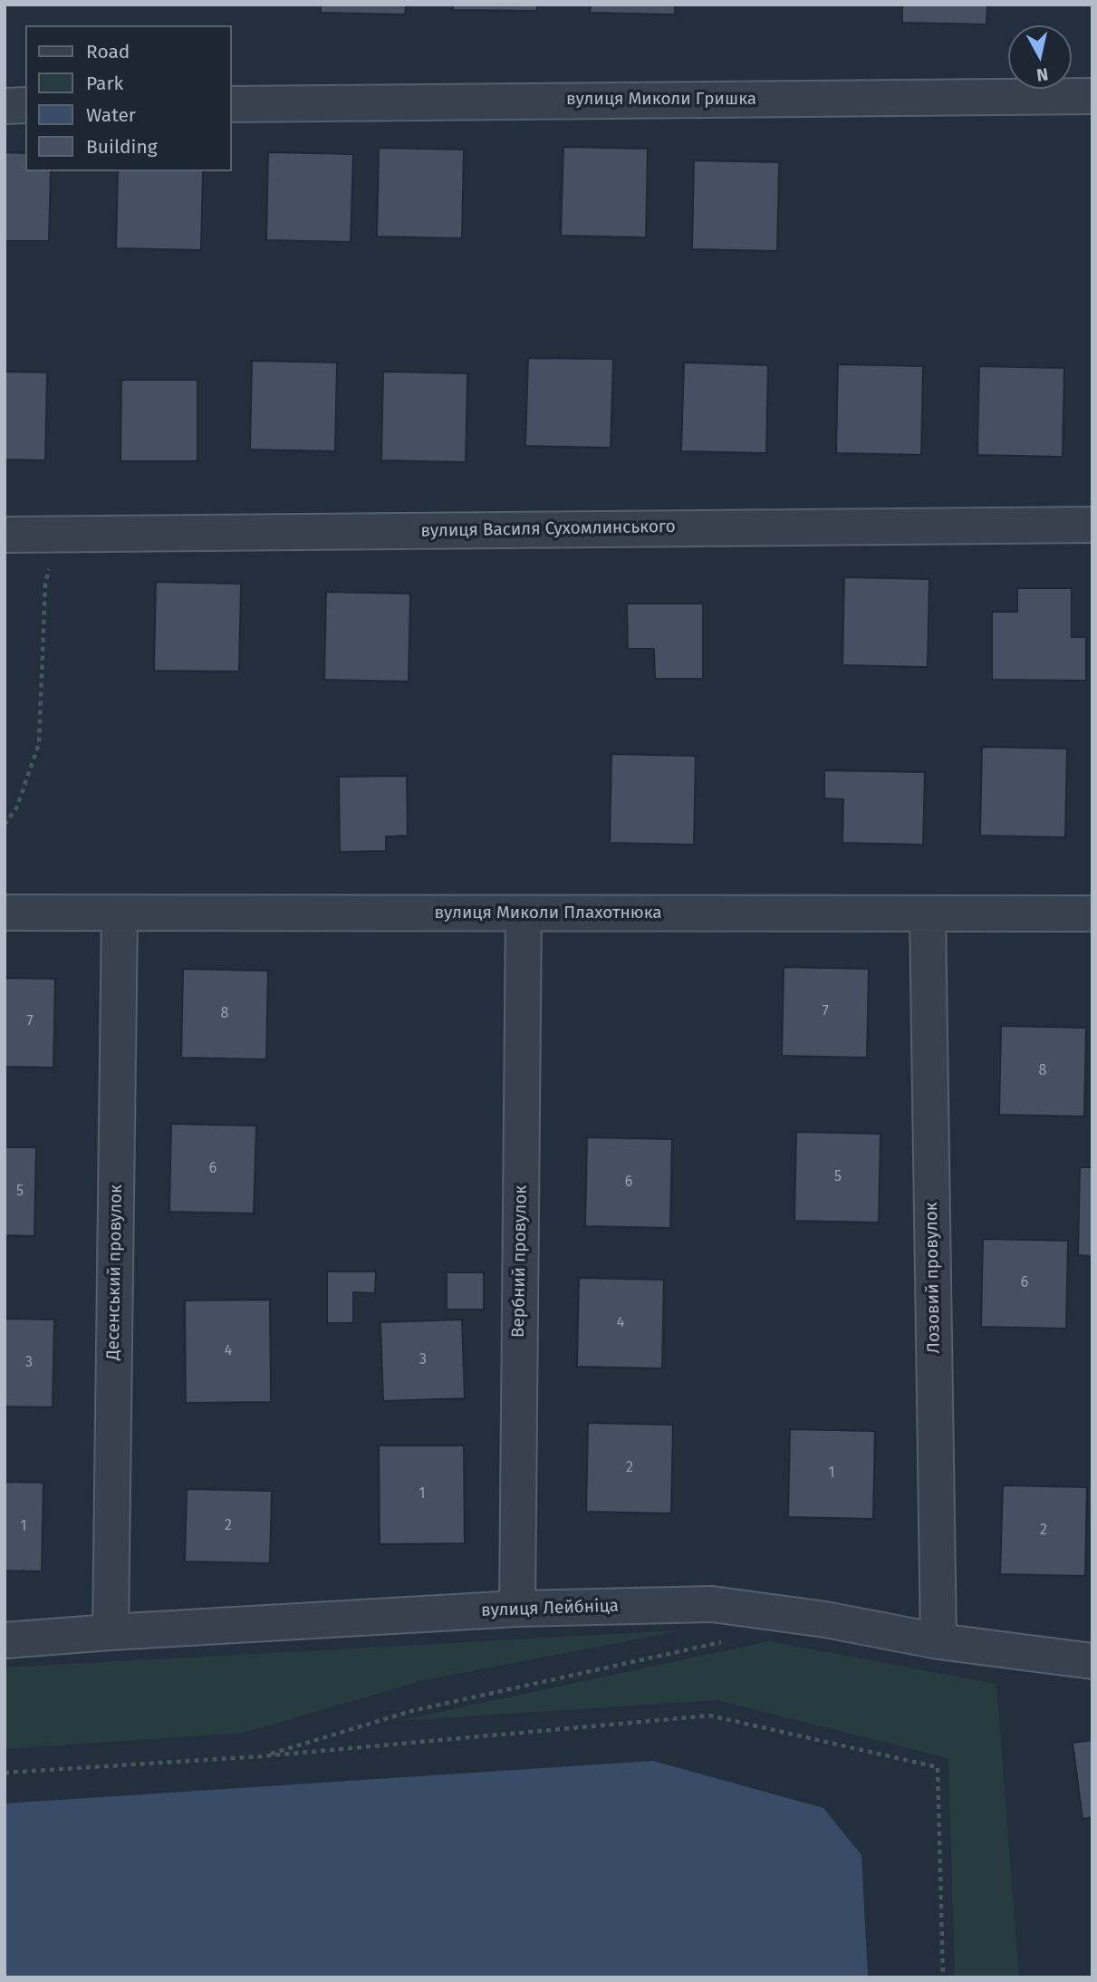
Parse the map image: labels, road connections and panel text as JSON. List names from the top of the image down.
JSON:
{
  "streets": {
    "street": [
      "вулиця Миколи Гришка",
      "вулиця Василя Сухомлинського",
      "вулиця Миколи Плахотнюка",
      "Вербний провулок",
      "Десенський провулок",
      "Лозовий провулок",
      "вулиця Лейбніца"
    ]
  },
  "crossings": [
    ["вулиця Миколи Плахотнюка", "Вербний провулок"],
    ["вулиця Миколи Плахотнюка", "Десенський провулок"],
    ["вулиця Миколи Плахотнюка", "Лозовий провулок"],
    ["Вербний провулок", "вулиця Лейбніца"],
    ["Десенський провулок", "вулиця Лейбніца"],
    ["Лозовий провулок", "вулиця Лейбніца"]
  ],
  "house_numbers": [
    "7",
    "8",
    "7",
    "8",
    "6",
    "5",
    "6",
    "5",
    "6",
    "4",
    "4",
    "3",
    "3",
    "2",
    "1",
    "1",
    "2",
    "1",
    "2"
  ],
  "legend": [
    "Road",
    "Park",
    "Water",
    "Building"
  ],
  "north": "bottom"
}
